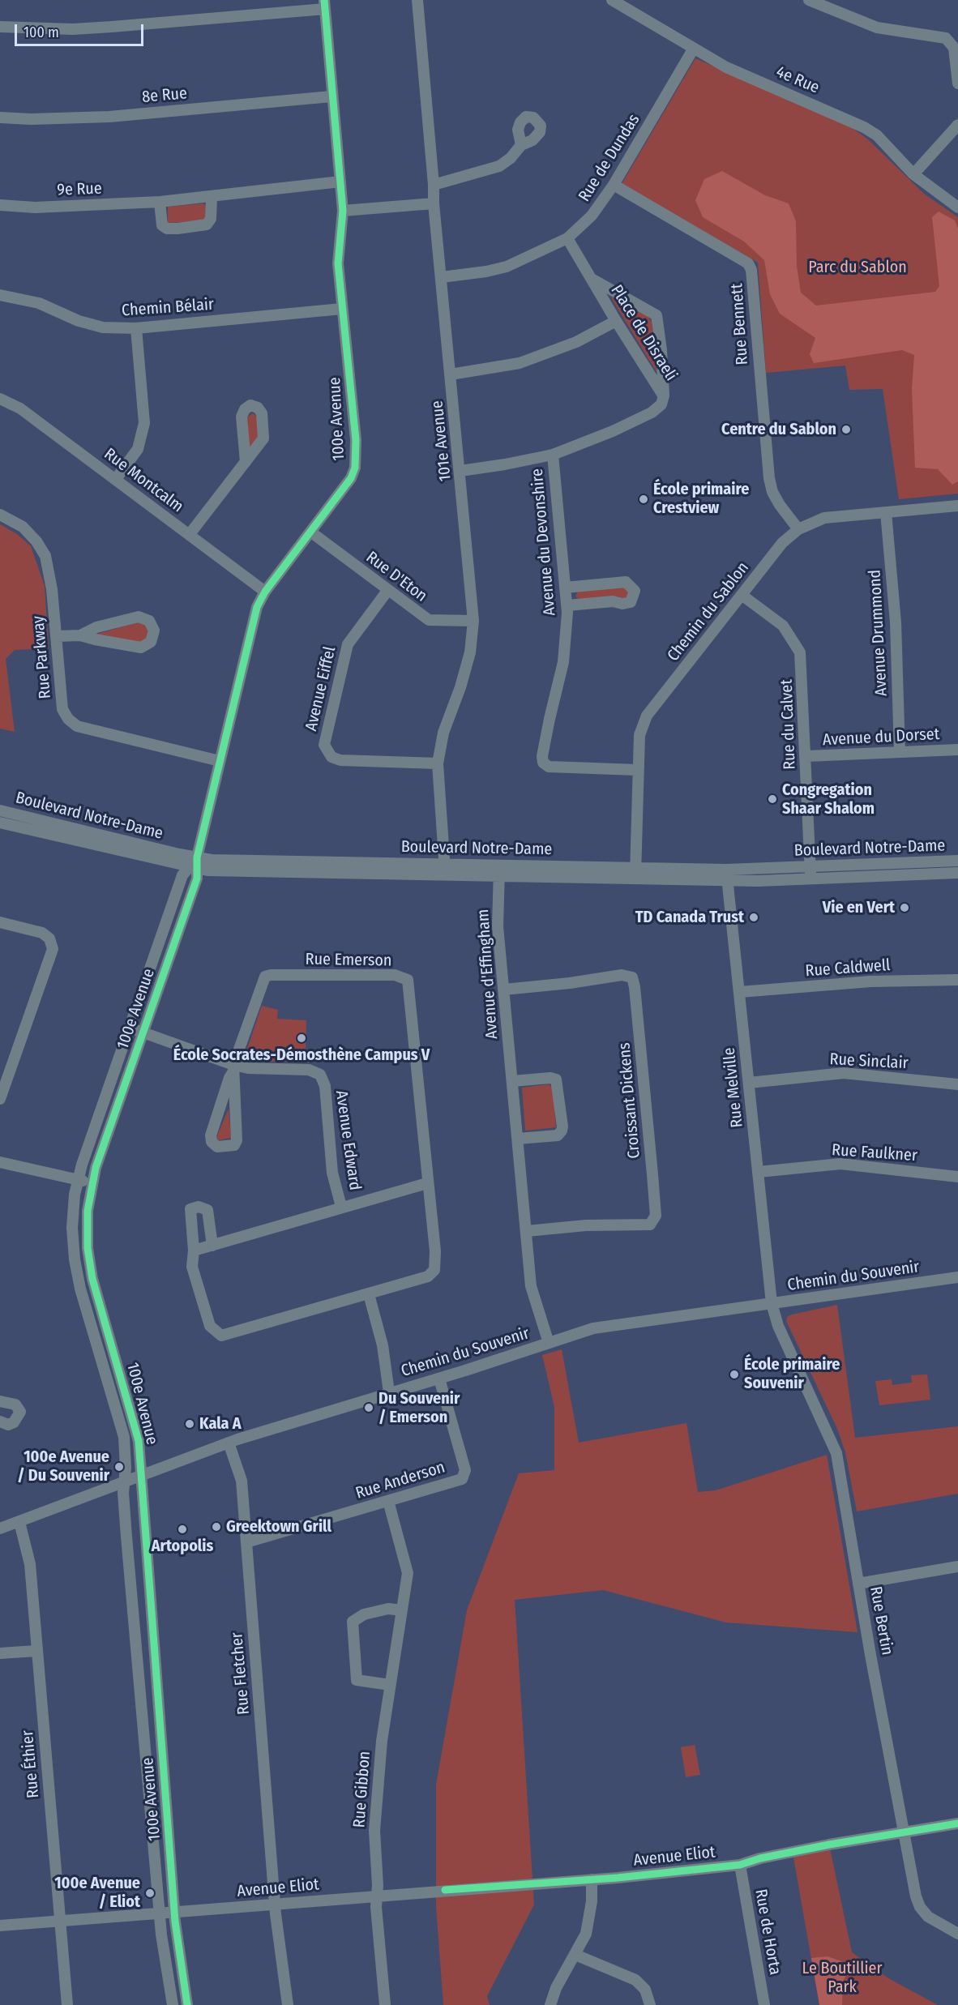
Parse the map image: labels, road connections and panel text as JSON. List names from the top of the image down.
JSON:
{
  "streets": {
    "street": [
      "4e Rue",
      "8e Rue",
      "Rue de Dundas",
      "9e Rue",
      "Chemin Bélair",
      "Rue Bennett",
      "Place de Disraeli",
      "100e Avenue",
      "101e Avenue",
      "Rue Montcalm",
      "Avenue du Devonshire",
      "Rue D'Eton",
      "Chemin du Sablon",
      "Avenue Drummond",
      "Rue Parkway",
      "Avenue Eiffel",
      "Rue du Calvet",
      "Avenue du Dorset",
      "Boulevard Notre-Dame",
      "Rue Emerson",
      "Rue Caldwell",
      "Avenue d'Effingham",
      "Rue Sinclair",
      "Rue Melville",
      "Croissant Dickens",
      "Avenue Edward",
      "Rue Faulkner",
      "Chemin du Souvenir",
      "Rue Anderson",
      "Rue Bertin",
      "Rue Fletcher",
      "Rue Éthier",
      "Rue Gibbon",
      "Avenue Eliot",
      "Rue de Horta"
    ]
  },
  "crossings": [
    ["4e Rue", "Rue de Dundas"],
    ["8e Rue", "100e Avenue"],
    ["Rue de Dundas", "Rue Bennett"],
    ["Rue de Dundas", "Place de Disraeli"],
    ["Rue de Dundas", "101e Avenue"],
    ["9e Rue", "100e Avenue"],
    ["Chemin Bélair", "100e Avenue"],
    ["Rue Bennett", "Chemin du Sablon"],
    ["100e Avenue", "Rue Montcalm"],
    ["100e Avenue", "Rue D'Eton"],
    ["100e Avenue", "Rue Parkway"],
    ["100e Avenue", "Boulevard Notre-Dame"],
    ["100e Avenue", "Avenue Edward"],
    ["100e Avenue", "Chemin du Souvenir"],
    ["100e Avenue", "Avenue Eliot"],
    ["101e Avenue", "Rue D'Eton"],
    ["101e Avenue", "Avenue Eiffel"],
    ["101e Avenue", "Boulevard Notre-Dame"],
    ["Avenue du Devonshire", "Chemin du Sablon"],
    ["Rue D'Eton", "Avenue Eiffel"],
    ["Chemin du Sablon", "Avenue Drummond"],
    ["Chemin du Sablon", "Rue du Calvet"],
    ["Chemin du Sablon", "Boulevard Notre-Dame"],
    ["Avenue Drummond", "Avenue du Dorset"],
    ["Rue du Calvet", "Avenue du Dorset"],
    ["Rue du Calvet", "Boulevard Notre-Dame"],
    ["Boulevard Notre-Dame", "Avenue d'Effingham"],
    ["Boulevard Notre-Dame", "Rue Melville"],
    ["Rue Emerson", "Avenue Edward"],
    ["Rue Caldwell", "Rue Melville"],
    ["Avenue d'Effingham", "Croissant Dickens"],
    ["Avenue d'Effingham", "Chemin du Souvenir"],
    ["Rue Sinclair", "Rue Melville"],
    ["Rue Melville", "Rue Faulkner"],
    ["Rue Melville", "Chemin du Souvenir"],
    ["Rue Melville", "Rue Bertin"],
    ["Chemin du Souvenir", "Rue Anderson"],
    ["Chemin du Souvenir", "Rue Bertin"],
    ["Chemin du Souvenir", "Rue Fletcher"],
    ["Chemin du Souvenir", "Rue Éthier"],
    ["Rue Anderson", "Rue Fletcher"],
    ["Rue Anderson", "Rue Gibbon"],
    ["Rue Bertin", "Avenue Eliot"],
    ["Rue Fletcher", "Avenue Eliot"],
    ["Rue Éthier", "Avenue Eliot"],
    ["Rue Gibbon", "Avenue Eliot"],
    ["Avenue Eliot", "Rue de Horta"]
  ],
  "parks": ["Parc du Sablon", "Le Boutillier Park"],
  "places": [
    "Centre du Sablon",
    "École primaire Crestview",
    "Congregation Shaar Shalom",
    "Vie en Vert",
    "TD Canada Trust",
    "École Socrates-Démosthène Campus V",
    "École primaire Souvenir",
    "Du Souvenir / Emerson",
    "Kala A",
    "100e Avenue / Du Souvenir",
    "Greektown Grill",
    "Artopolis",
    "100e Avenue / Eliot"
  ],
  "scale_bar": "100 m"
}
